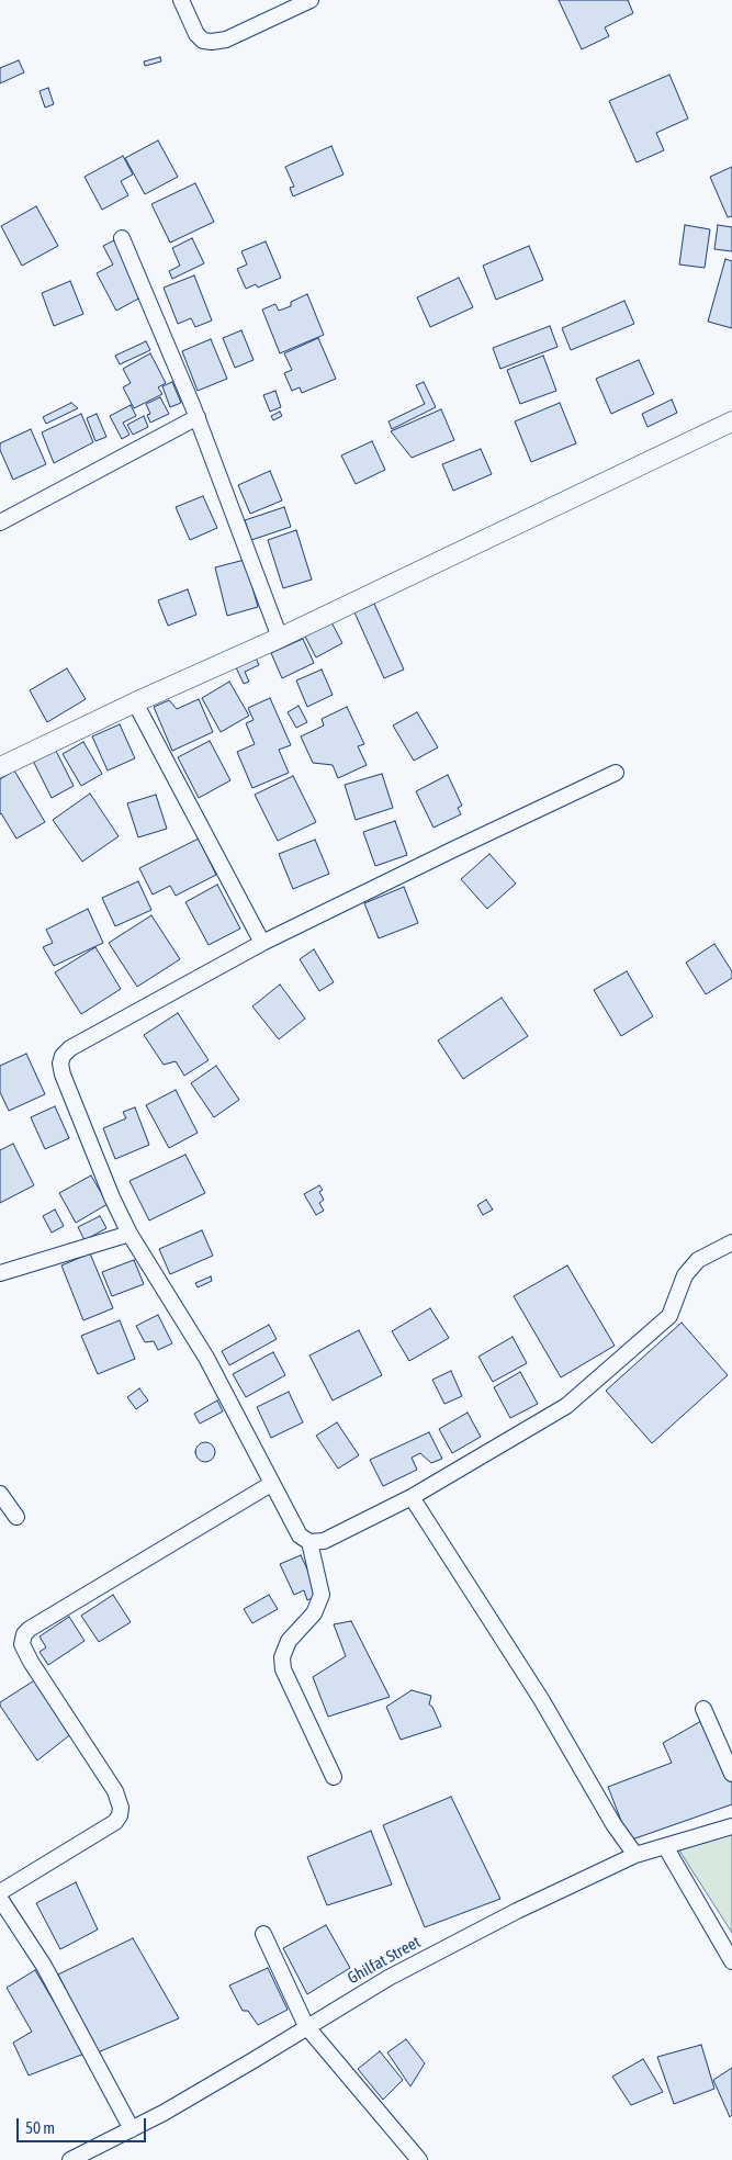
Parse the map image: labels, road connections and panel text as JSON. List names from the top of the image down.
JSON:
{
  "streets": {
    "street": ["Ghilfat Street"]
  },
  "scale_bar": "50 m"
}
